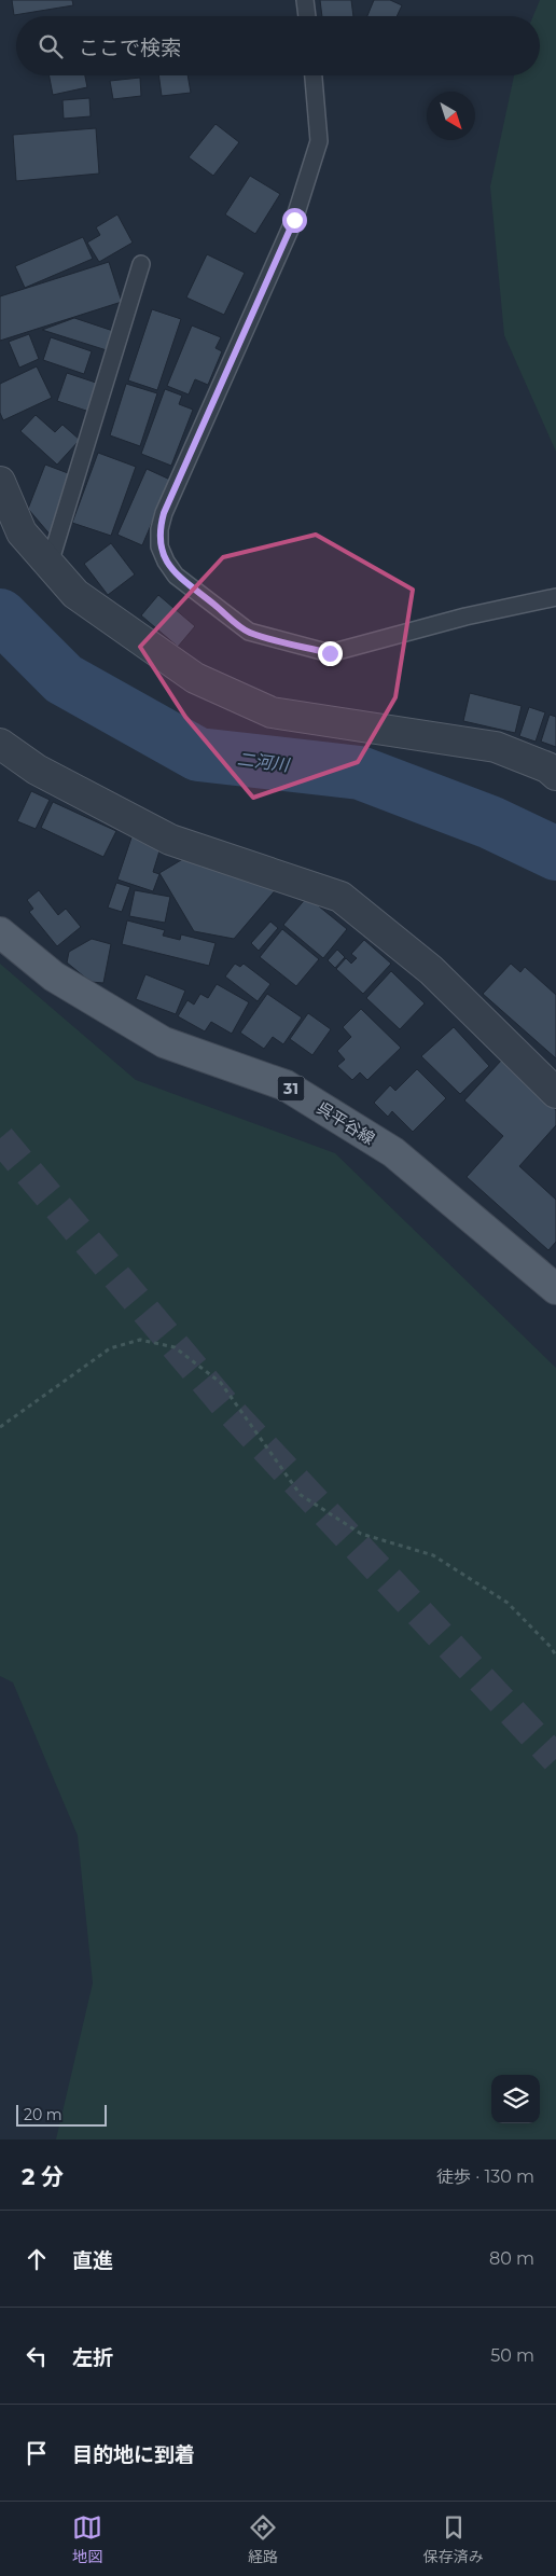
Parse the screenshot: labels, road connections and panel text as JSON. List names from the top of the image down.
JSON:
{
  "streets": {
    "main road": ["31", "呉平谷線"]
  },
  "water": ["二河川"],
  "scale_bar": "20 m",
  "north": "bottom right",
  "page": {
    "search": "ここで検索",
    "scale": "20 m",
    "heading": ["2 分", "徒歩 · 130 m"],
    "list": [
      ["直進", "80 m"],
      ["左折", "50 m"],
      "目的地に到着"
    ],
    "nav": ["地図", "経路", "保存済み"]
  }
}
